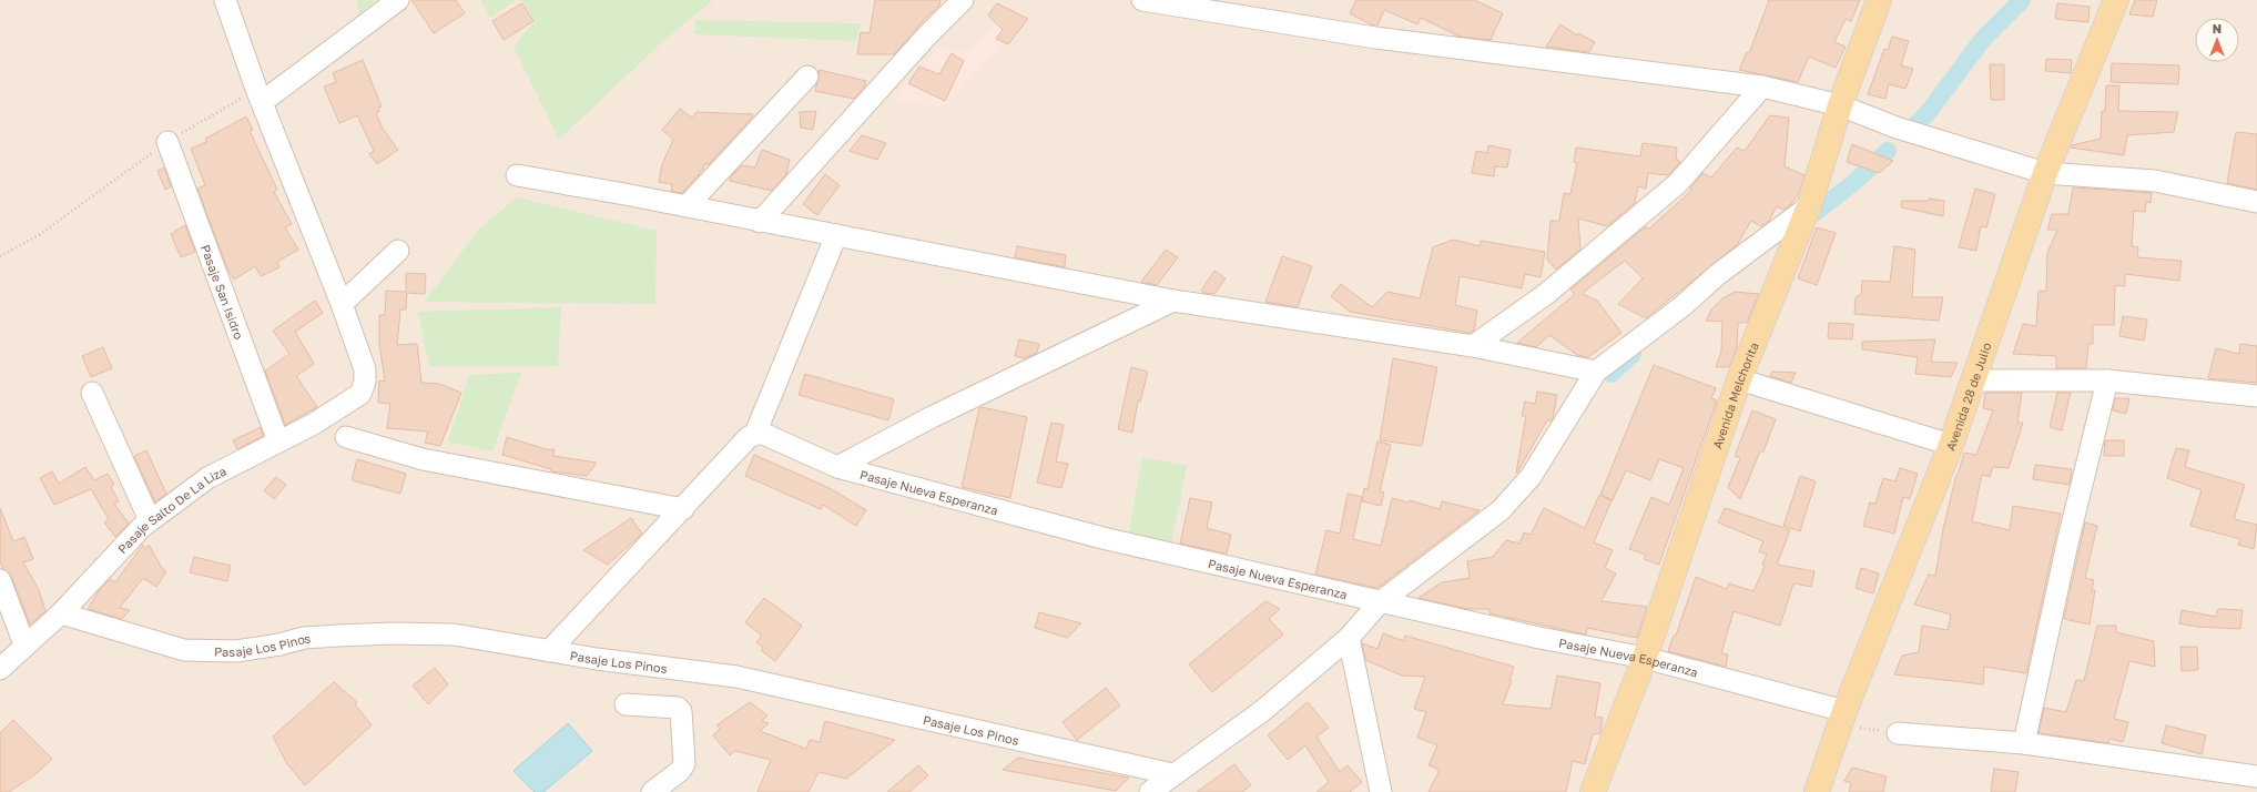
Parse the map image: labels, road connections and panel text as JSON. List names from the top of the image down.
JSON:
{
  "streets": {
    "main road": ["Avenida Melchorita", "Avenida 28 de Julio"],
    "street": [
      "Pasaje San Isidro",
      "Pasaje Nueva Esperanza",
      "Pasaje Salto De La Liza",
      "Pasaje Los Pinos"
    ]
  },
  "crossings": [
    ["Pasaje San Isidro", "Pasaje Salto De La Liza"],
    ["Avenida Melchorita", "Pasaje Nueva Esperanza"],
    ["Avenida 28 de Julio", "Pasaje Nueva Esperanza"],
    ["Pasaje Salto De La Liza", "Pasaje Los Pinos"]
  ],
  "north": "top"
}
